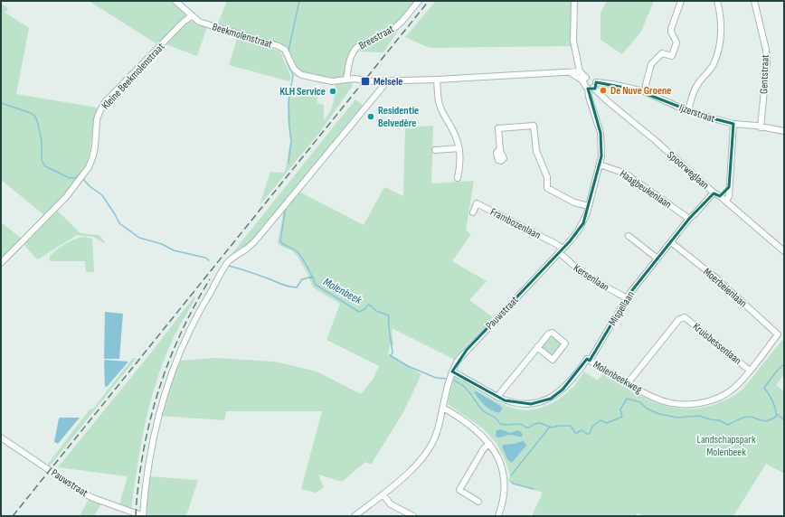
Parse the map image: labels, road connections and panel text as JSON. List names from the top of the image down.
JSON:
{
  "streets": {
    "street": [
      "Beekmolenstraat",
      "Breestraat",
      "Gentstraat",
      "Kleine Beekmolenstraat",
      "Ijzerstraat",
      "Spoorweglaan",
      "Haagbeukenlaan",
      "Frambozenlaan",
      "Kersenlaan",
      "Moerbeienlaan",
      "Mispellaan",
      "Pauwstraat",
      "Kruisbessenlaan",
      "Molenbeekweg"
    ]
  },
  "crossings": [
    ["Beekmolenstraat", "Breestraat"],
    ["Beekmolenstraat", "Kleine Beekmolenstraat"],
    ["Gentstraat", "Ijzerstraat"],
    ["Ijzerstraat", "Spoorweglaan"],
    ["Ijzerstraat", "Pauwstraat"],
    ["Spoorweglaan", "Mispellaan"],
    ["Spoorweglaan", "Pauwstraat"],
    ["Haagbeukenlaan", "Mispellaan"],
    ["Haagbeukenlaan", "Pauwstraat"],
    ["Frambozenlaan", "Kersenlaan"],
    ["Frambozenlaan", "Pauwstraat"],
    ["Kersenlaan", "Mispellaan"],
    ["Kersenlaan", "Pauwstraat"],
    ["Moerbeienlaan", "Mispellaan"],
    ["Moerbeienlaan", "Molenbeekweg"],
    ["Mispellaan", "Molenbeekweg"],
    ["Pauwstraat", "Molenbeekweg"],
    ["Kruisbessenlaan", "Molenbeekweg"]
  ],
  "water": ["Molenbeek"],
  "parks": ["Landschapspark Molenbeek"],
  "places": {
    "transit": ["Melsele"],
    "other": ["De Nuve Groene", "KLH Service", "Residentie Belvedère"]
  }
}
